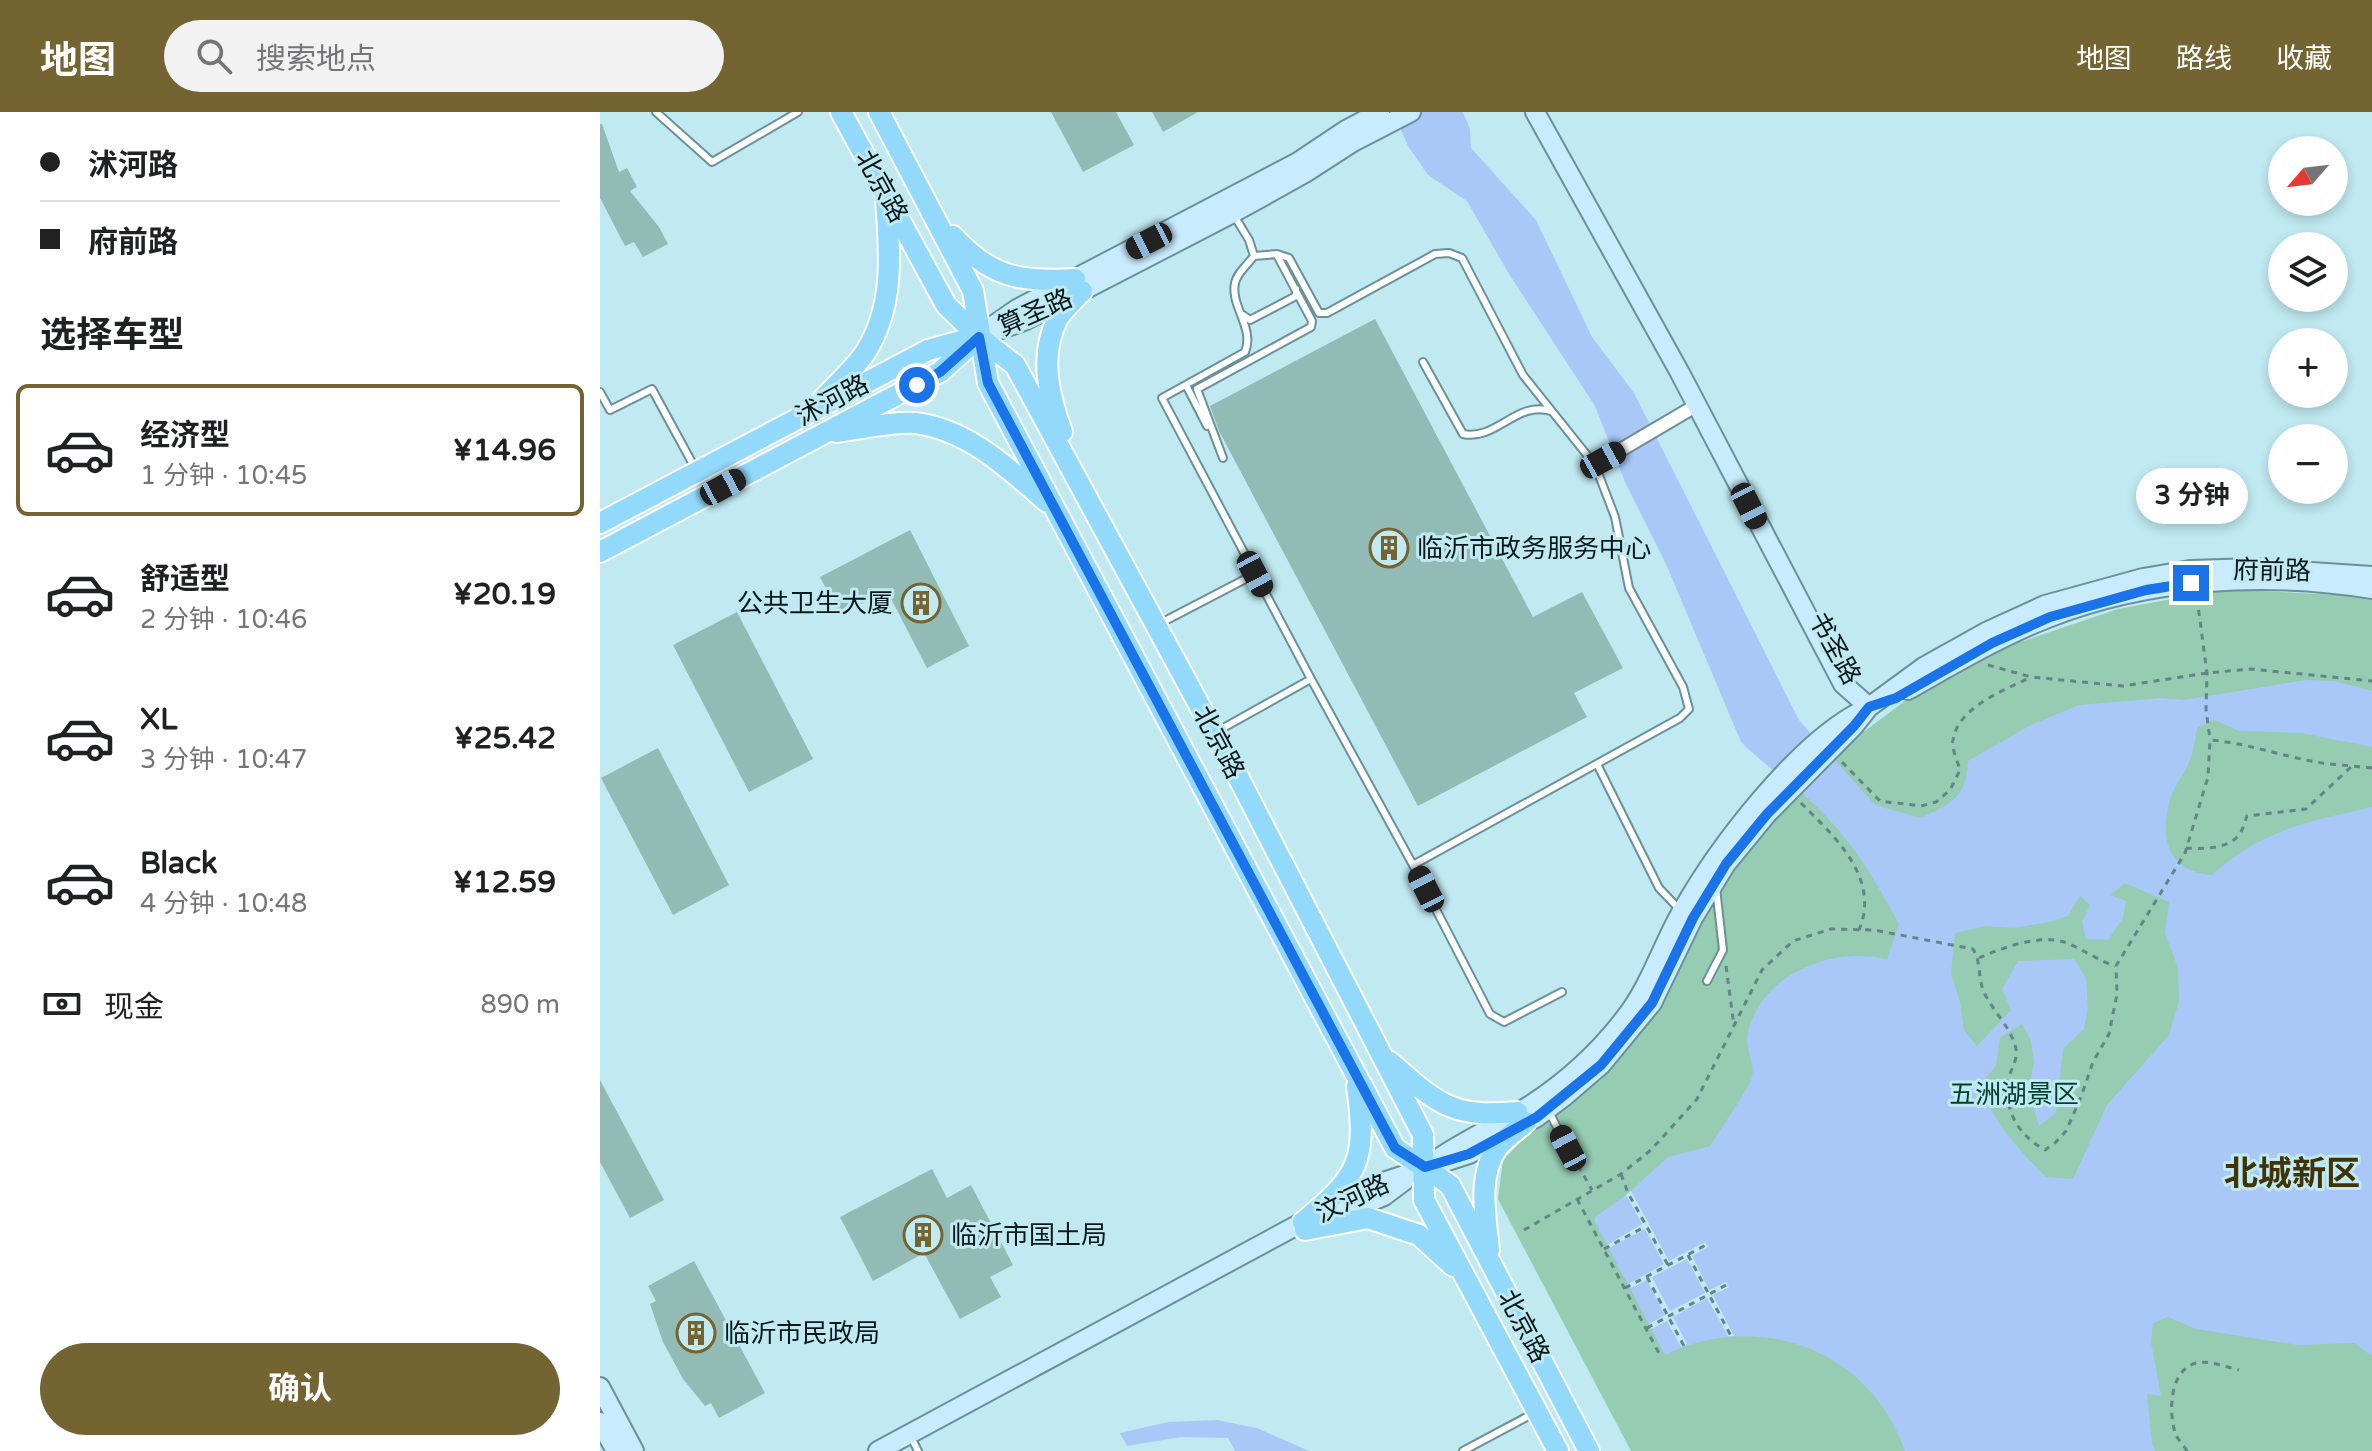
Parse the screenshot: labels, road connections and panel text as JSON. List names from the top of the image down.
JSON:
{
  "streets": {
    "main road": ["北京路", "沭河路"],
    "street": [
      "算圣路",
      "府前路",
      "书圣路",
      "汶河路"
    ]
  },
  "crossings": [
    ["北京路", "算圣路"],
    ["北京路", "沭河路"],
    ["北京路", "府前路"],
    ["北京路", "汶河路"],
    ["算圣路", "沭河路"],
    ["府前路", "书圣路"],
    ["府前路", "汶河路"]
  ],
  "districts": ["北城新区"],
  "parks": ["五洲湖景区"],
  "places": {
    "building": [
      "临沂市政务服务中心",
      "公共卫生大厦",
      "临沂市国土局",
      "临沂市民政局"
    ]
  },
  "north": "bottom left",
  "page": {
    "header": "地图",
    "search": "搜索地点",
    "nav": ["地图", "路线", "收藏"],
    "banner": ["沭河路", "府前路"],
    "map_buttons": ["+", "−"],
    "heading": "选择车型",
    "list": [
      {
        "name": "经济型",
        "note": "1 分钟 · 10:45",
        "value": "¥14.96"
      },
      {
        "name": "舒适型",
        "note": "2 分钟 · 10:46",
        "value": "¥20.19"
      },
      {
        "name": "XL",
        "note": "3 分钟 · 10:47",
        "value": "¥25.42"
      },
      {
        "name": "Black",
        "note": "4 分钟 · 10:48",
        "value": "¥12.59"
      }
    ],
    "bubble": "3 分钟",
    "pay": ["现金", "890 m"],
    "buttons": "确认"
  }
}
